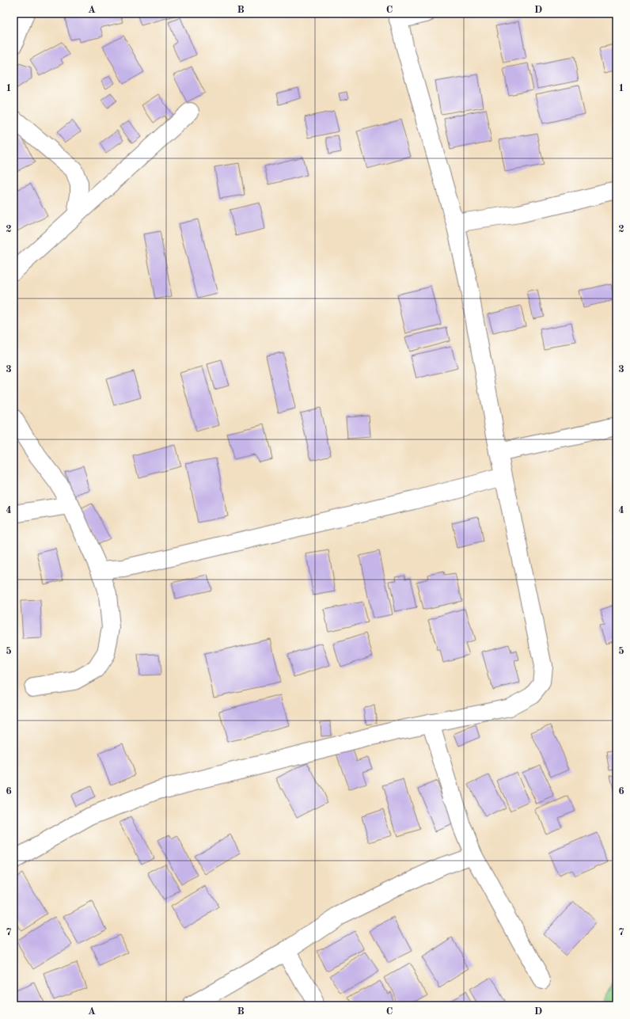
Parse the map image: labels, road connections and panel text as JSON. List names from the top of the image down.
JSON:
{
  "grid": {
    "columns": [
      "A",
      "B",
      "C",
      "D"
    ],
    "rows": [
      "1",
      "2",
      "3",
      "4",
      "5",
      "6",
      "7"
    ]
  }
}
